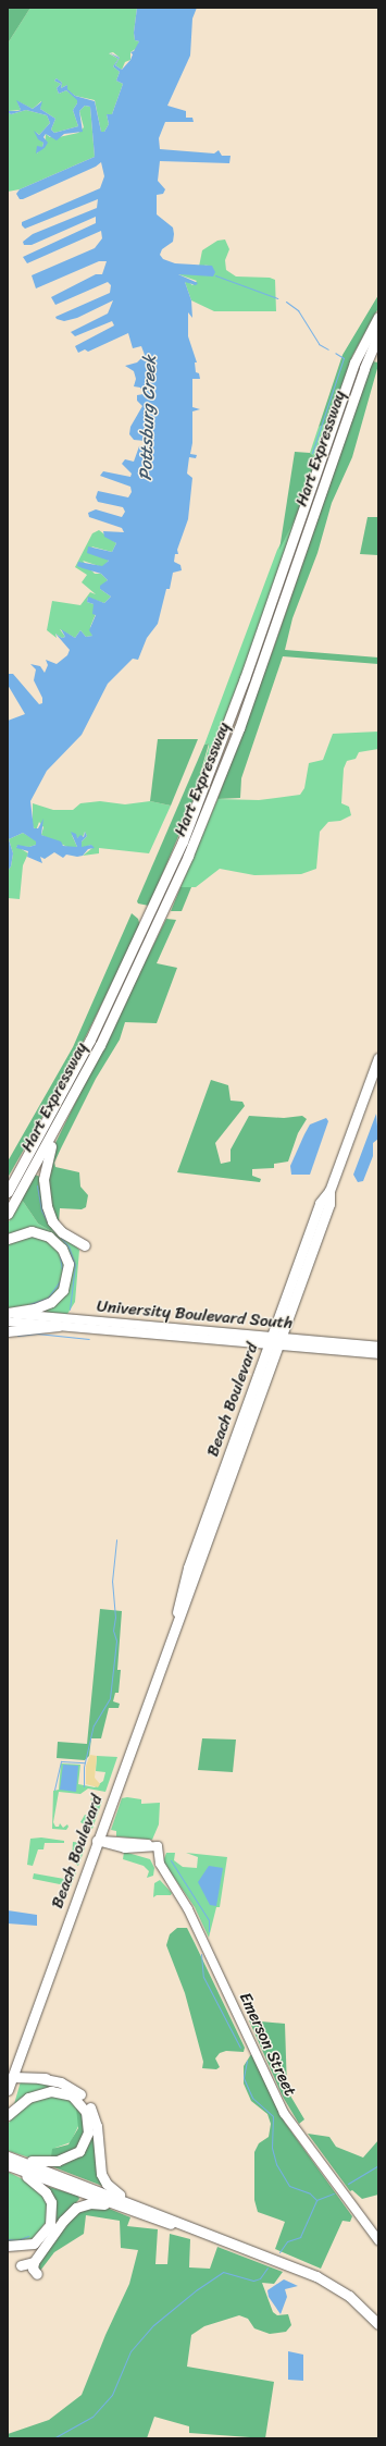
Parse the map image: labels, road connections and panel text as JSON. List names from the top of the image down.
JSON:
{
  "streets": {
    "highway": ["Hart Expressway", "Beach Boulevard"],
    "main road": ["University Boulevard South", "Emerson Street"]
  },
  "crossings": [
    ["University Boulevard South", "Beach Boulevard"]
  ],
  "water": ["Pottsburg Creek"]
}
